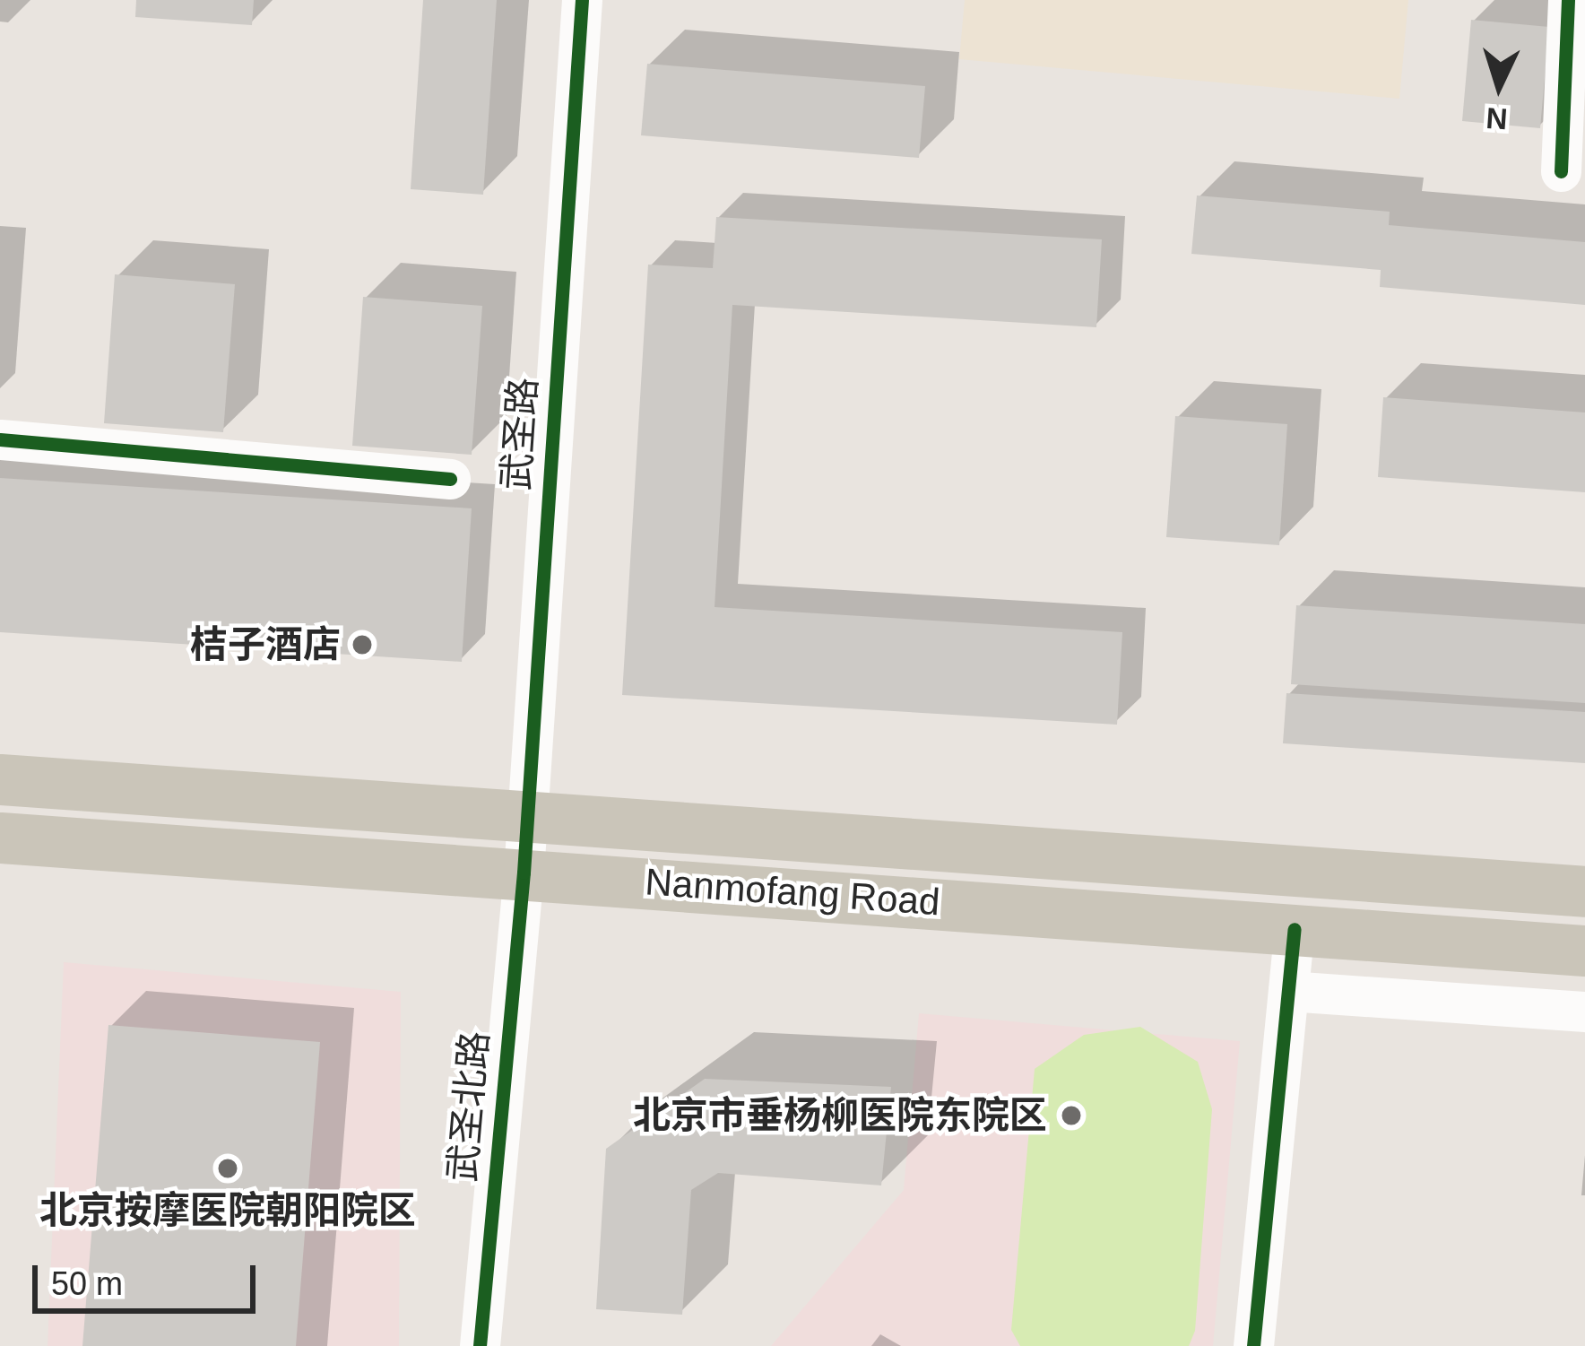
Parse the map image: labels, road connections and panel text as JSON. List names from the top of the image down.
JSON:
{
  "streets": {
    "main road": ["Nanmofang Road"],
    "street": ["武圣路", "武圣北路"]
  },
  "crossings": [
    ["武圣路", "Nanmofang Road"],
    ["武圣路", "武圣北路"],
    ["Nanmofang Road", "武圣北路"]
  ],
  "places": ["桔子酒店", "北京市垂杨柳医院东院区", "北京按摩医院朝阳院区"],
  "scale_bar": "50 m",
  "north": "bottom"
}
